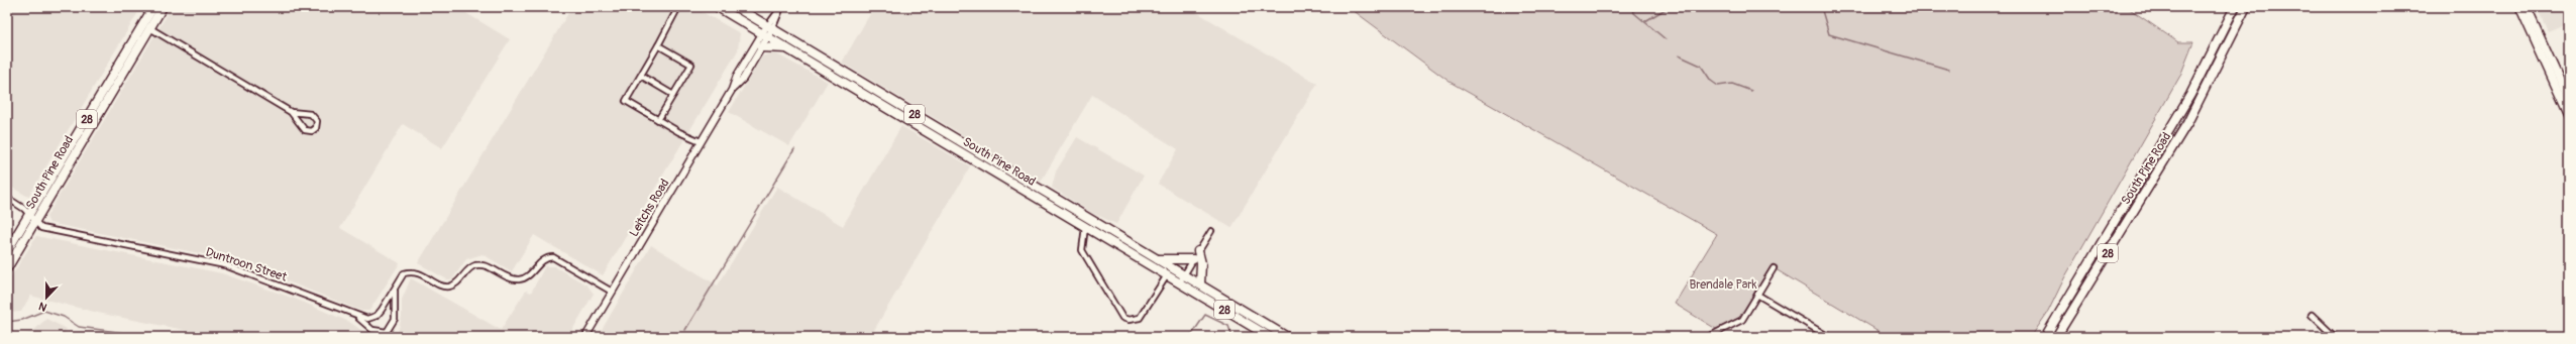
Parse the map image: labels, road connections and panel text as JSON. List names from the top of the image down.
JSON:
{
  "streets": {
    "highway": ["28", "South Pine Road"],
    "street": ["Leitchs Road", "Duntroon Street"]
  },
  "crossings": [
    ["South Pine Road", "Leitchs Road"],
    ["South Pine Road", "Duntroon Street"]
  ],
  "parks": ["Brendale Park"],
  "north": "bottom"
}
